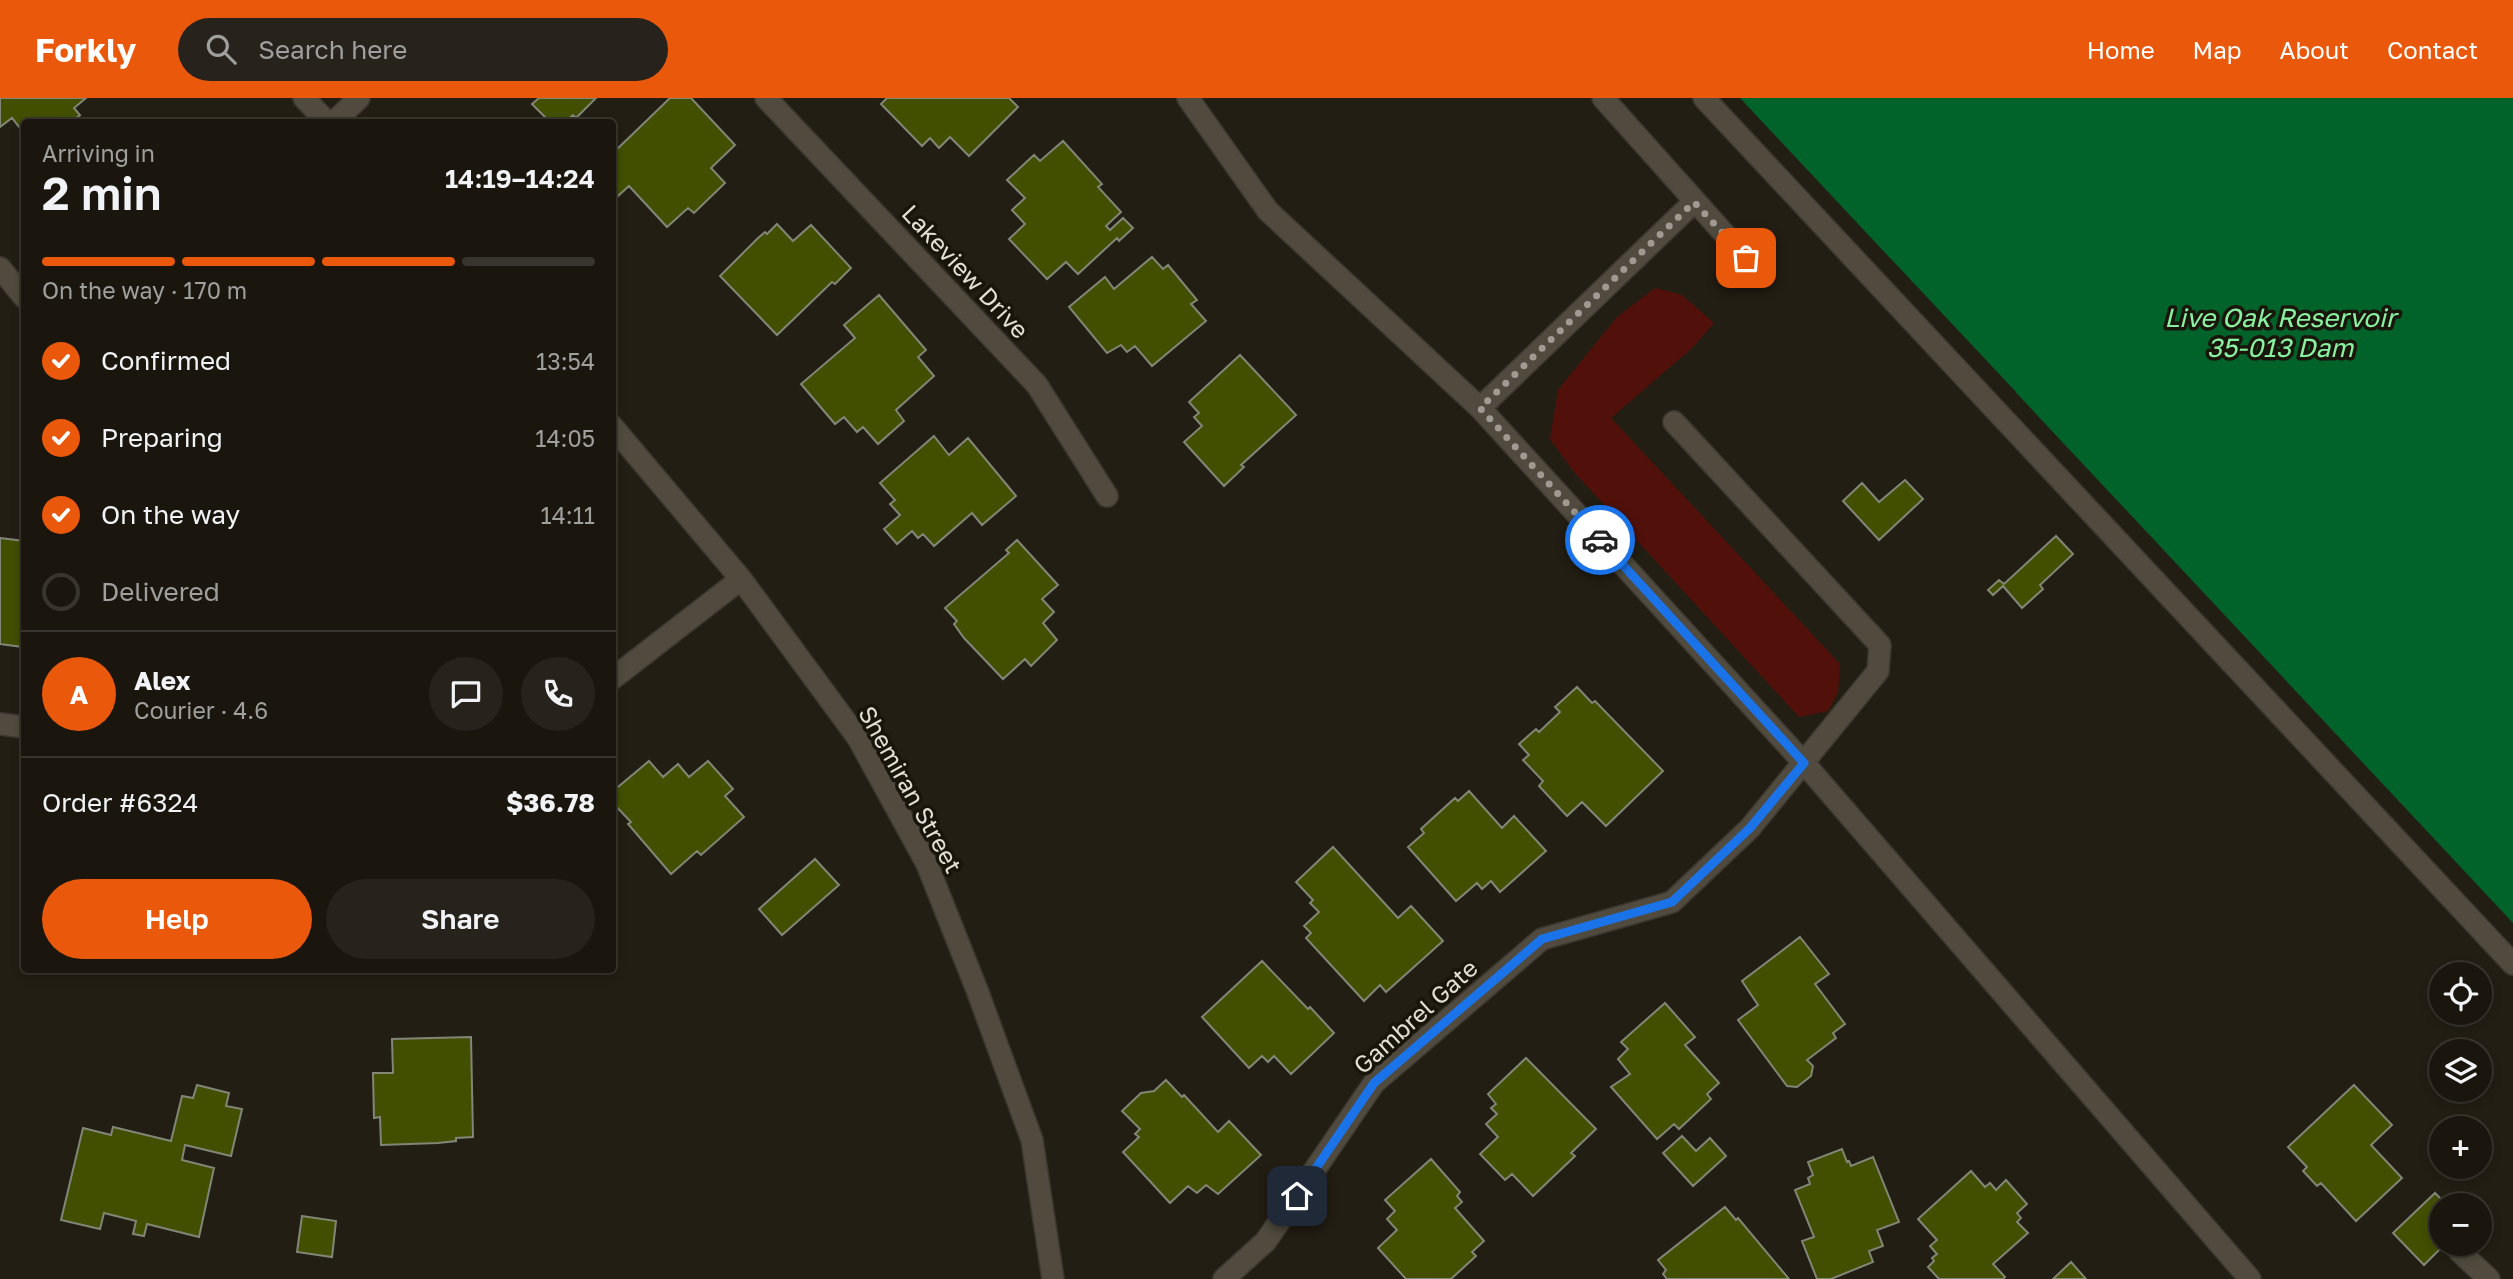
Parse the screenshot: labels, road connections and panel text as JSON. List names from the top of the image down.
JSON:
{
  "streets": {
    "street": ["Lakeview Drive", "Shemiran Street", "Gambrel Gate"]
  },
  "water": ["Live Oak Reservoir 35-013 Dam"],
  "page": {
    "header": "Forkly",
    "search": "Search here",
    "nav": [
      "Home",
      "Map",
      "About",
      "Contact"
    ],
    "heading": ["2 min", "Arriving in", "14:19–14:24"],
    "panel": [
      "Alex",
      "Courier · 4.6",
      "Order #6324",
      "$36.78"
    ],
    "bar": "On the way · 170 m",
    "list": [
      ["Confirmed", "13:54"],
      ["Preparing", "14:05"],
      ["On the way", "14:11"],
      "Delivered"
    ],
    "round": "A",
    "buttons": ["Help", "Share"],
    "map_buttons": ["+", "−"]
  }
}
